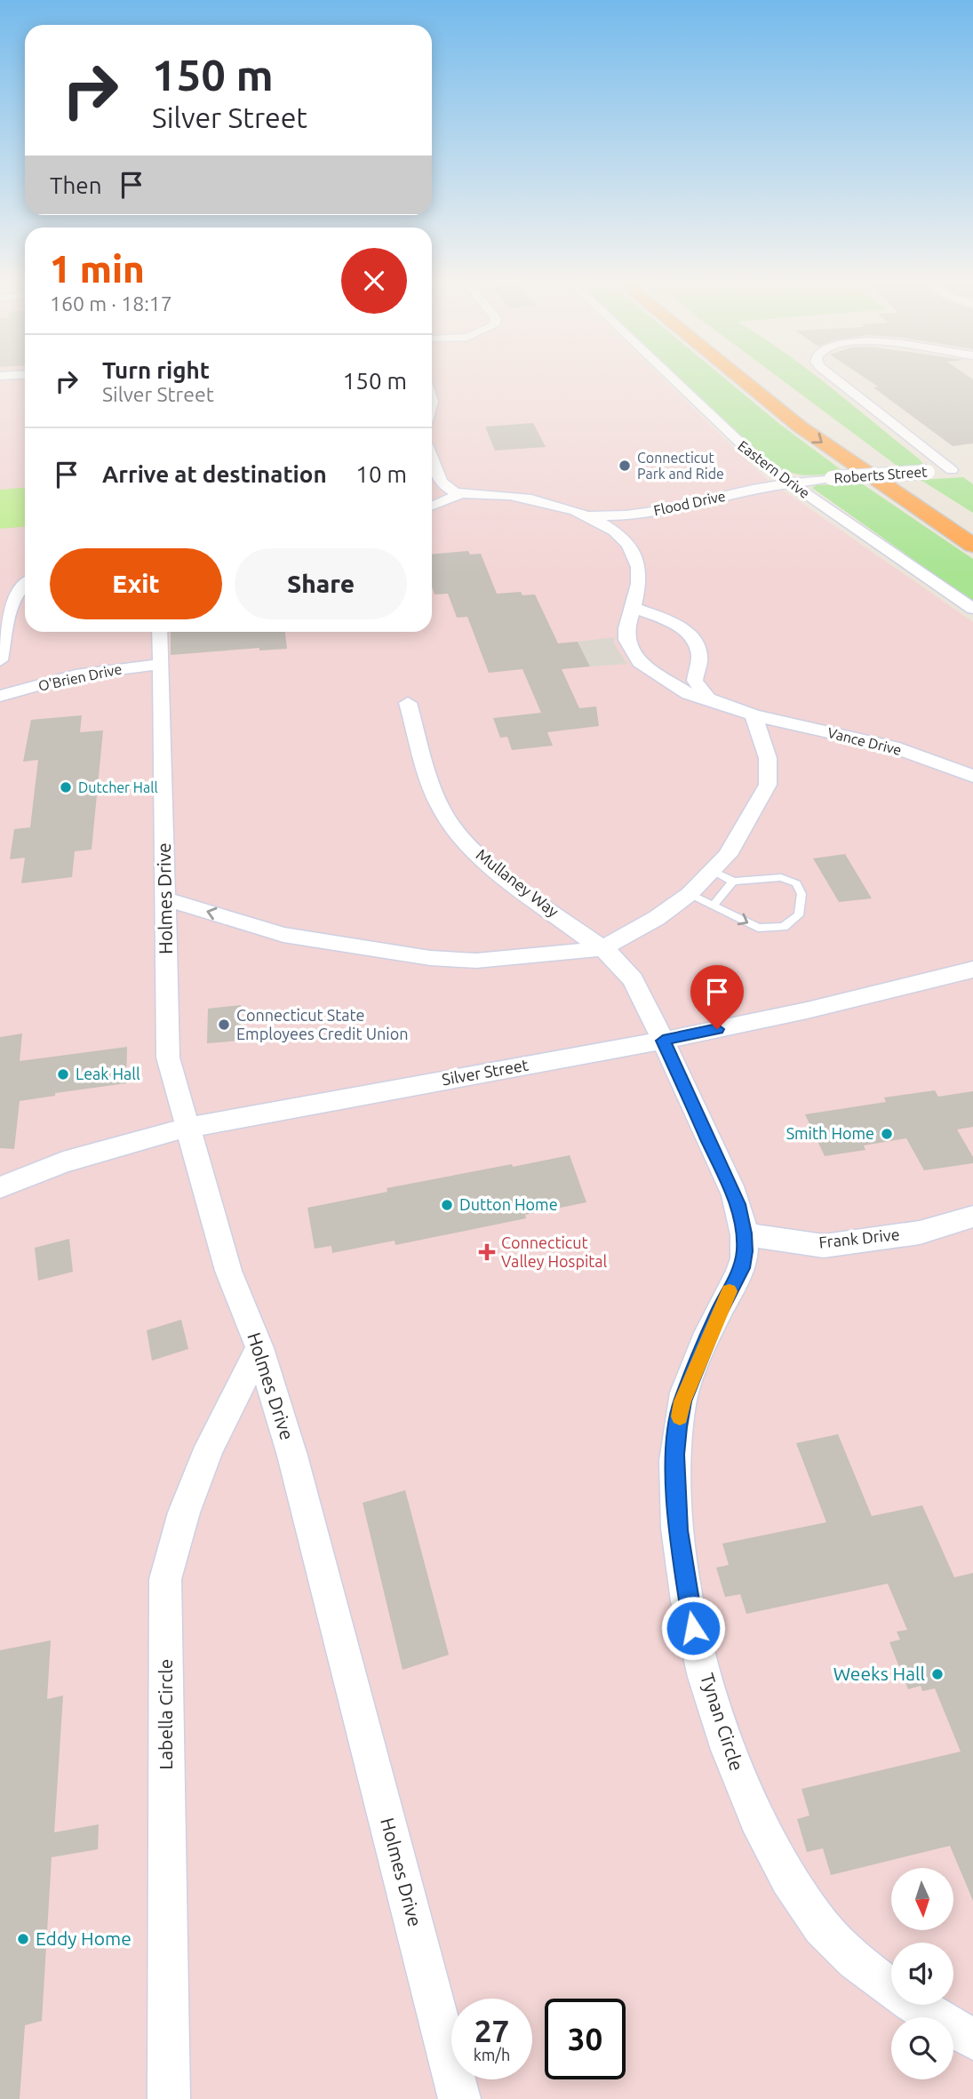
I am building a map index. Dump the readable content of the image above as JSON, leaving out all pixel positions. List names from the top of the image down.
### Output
{
  "streets": {
    "street": [
      "Eastern Drive",
      "Roberts Street",
      "Flood Drive",
      "O'Brien Drive",
      "Vance Drive",
      "Mullaney Way",
      "Holmes Drive",
      "Silver Street",
      "Frank Drive",
      "Labella Circle",
      "Tynan Circle"
    ]
  },
  "crossings": [
    ["Eastern Drive", "Roberts Street"],
    ["Eastern Drive", "Flood Drive"],
    ["Roberts Street", "Flood Drive"],
    ["O'Brien Drive", "Holmes Drive"],
    ["Mullaney Way", "Silver Street"],
    ["Mullaney Way", "Tynan Circle"],
    ["Holmes Drive", "Silver Street"],
    ["Holmes Drive", "Labella Circle"],
    ["Silver Street", "Tynan Circle"],
    ["Frank Drive", "Tynan Circle"]
  ],
  "places": {
    "other": [
      "Connecticut Park and Ride",
      "Dutcher Hall",
      "Connecticut State Employees Credit Union",
      "Leak Hall",
      "Smith Home",
      "Dutton Home",
      "Weeks Hall",
      "Eddy Home"
    ],
    "health": ["Connecticut Valley Hospital"]
  },
  "north": "bottom",
  "page": {
    "turn": ["150 m", "Silver Street"],
    "then": "Then",
    "heading": ["1 min", "160 m · 18:17"],
    "list": [
      {
        "name": "Turn right",
        "note": "Silver Street",
        "value": "150 m"
      },
      {
        "name": "Arrive at destination",
        "value": "10 m"
      }
    ],
    "buttons": ["Exit", "Share"],
    "speed": "27 km/h",
    "limit": "30"
  }
}
